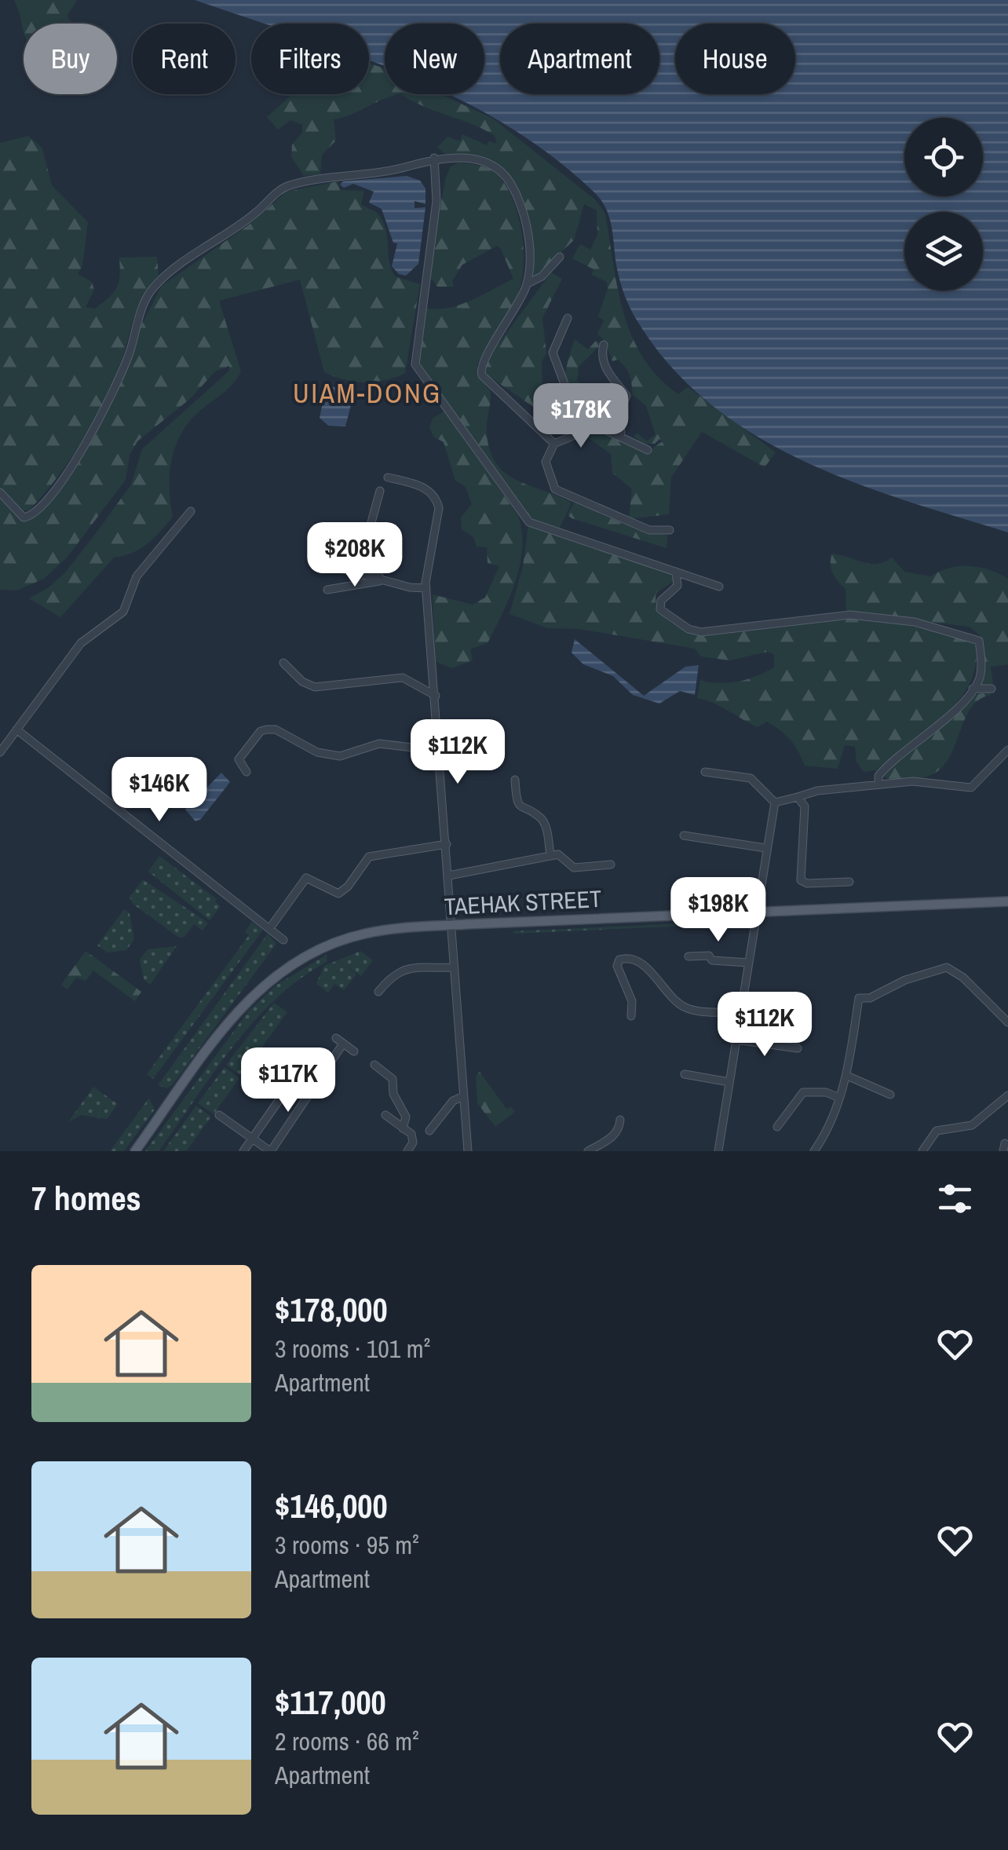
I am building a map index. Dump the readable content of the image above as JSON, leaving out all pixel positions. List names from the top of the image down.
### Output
{
  "streets": {
    "main road": ["TAEHAK STREET"]
  },
  "districts": ["UIAM-DONG"],
  "page": {
    "chip": [
      "Buy",
      "Rent",
      "Filters",
      "New",
      "Apartment",
      "House"
    ],
    "price": [
      "$178K",
      "$208K",
      "$112K",
      "$146K",
      "$198K",
      "$112K",
      "$117K"
    ],
    "heading": "7 homes",
    "list": [
      {
        "name": "$178,000",
        "note": "3 rooms · 101 m² · Apartment"
      },
      {
        "name": "$146,000",
        "note": "3 rooms · 95 m² · Apartment"
      },
      {
        "name": "$117,000",
        "note": "2 rooms · 66 m² · Apartment"
      }
    ]
  }
}
